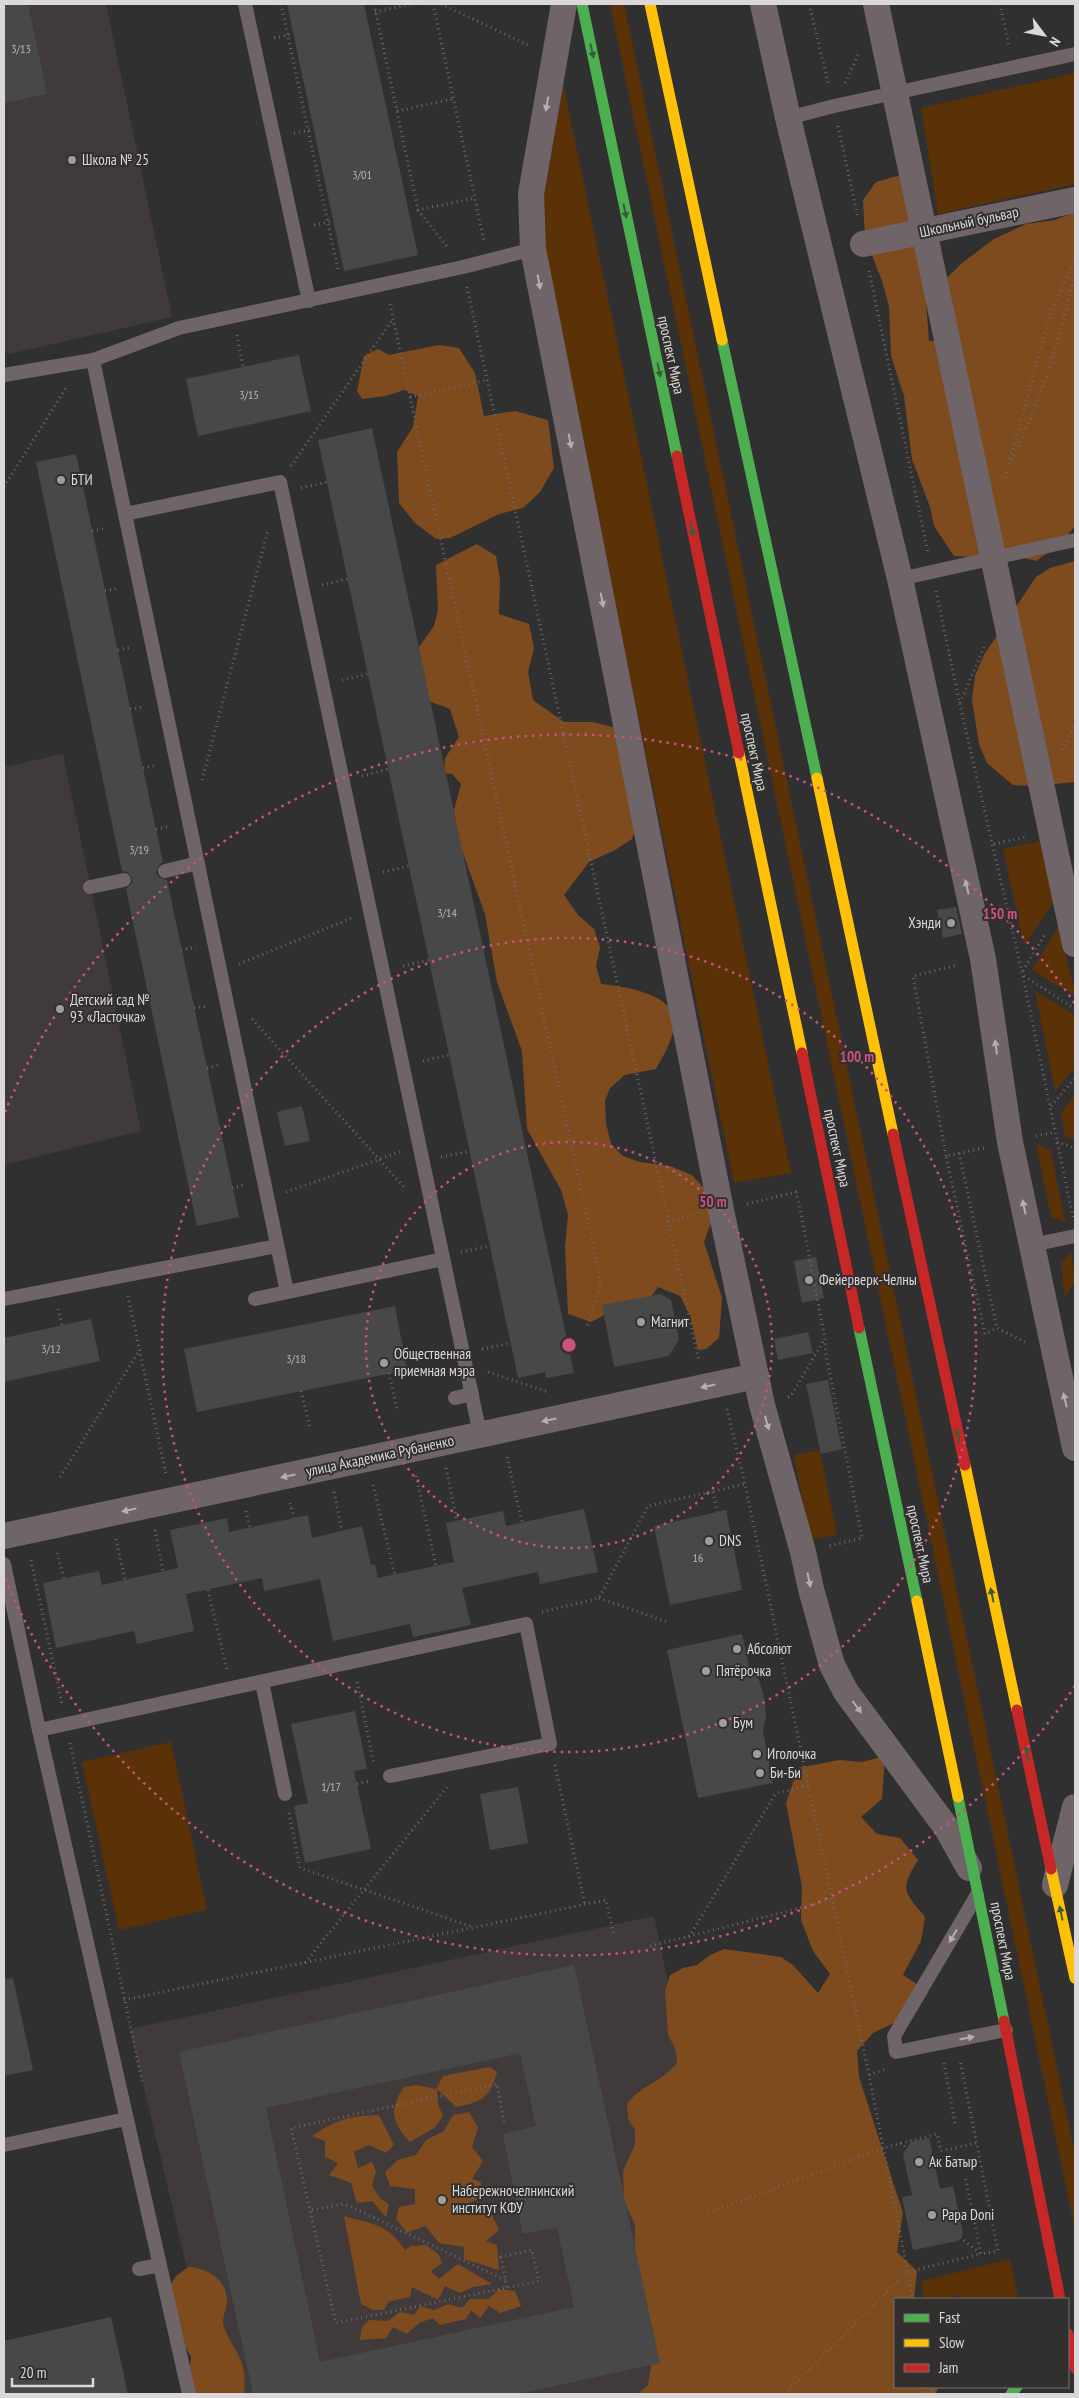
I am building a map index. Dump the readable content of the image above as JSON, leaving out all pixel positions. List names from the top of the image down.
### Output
{
  "streets": {
    "main road": ["проспект Мира"],
    "street": ["Школьный бульвар", "улица Академика Рубаненко"]
  },
  "one_way": ["улица Академика Рубаненко"],
  "places": [
    "Школа № 25",
    "БТИ",
    "Хэнди",
    "Детский сад № 93 «Ласточка»",
    "Фейерверк-Челны",
    "Магнит",
    "Общественная приемная мэра",
    "DNS",
    "Абсолют",
    "Пятёрочка",
    "Бум",
    "Иголочка",
    "Би-Би",
    "Ак Батыр",
    "Набережночелнинский институт КФУ",
    "Papa Doni"
  ],
  "house_numbers": [
    "3/13",
    "3/01",
    "3/15",
    "3/19",
    "3/14",
    "3/12",
    "3/18",
    "16",
    "1/17"
  ],
  "legend": ["Fast", "Slow", "Jam"],
  "scale_bar": "20 m",
  "north": "bottom right",
  "rings": ["150 m", "100 m", "50 m"]
}
